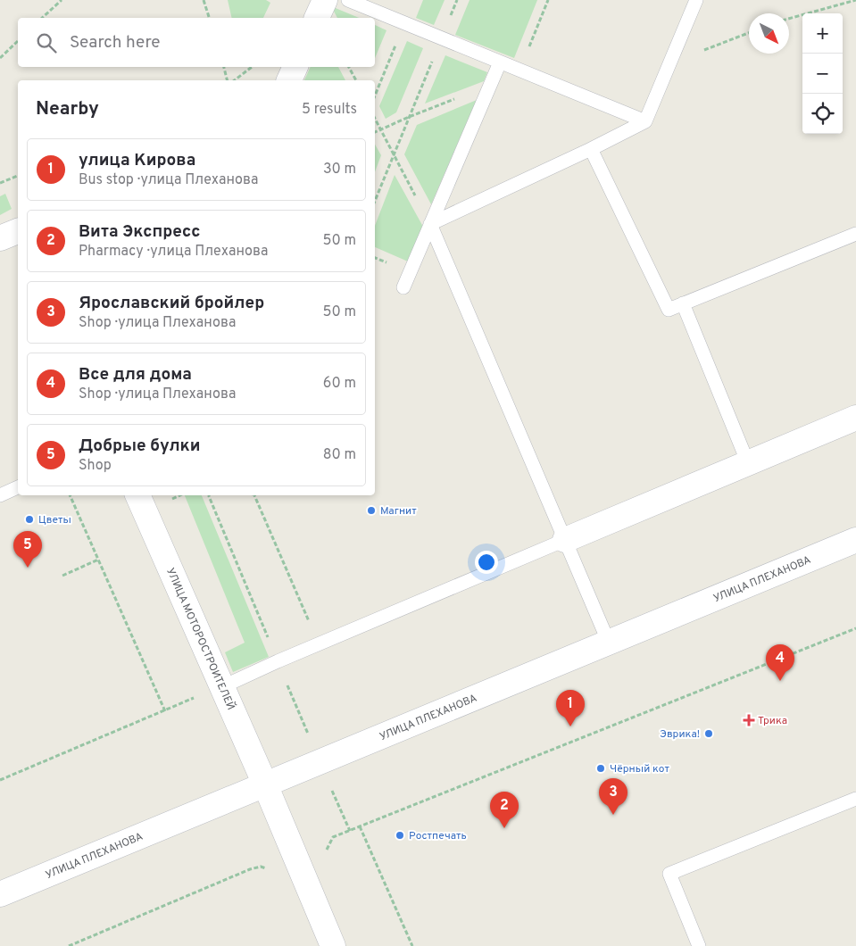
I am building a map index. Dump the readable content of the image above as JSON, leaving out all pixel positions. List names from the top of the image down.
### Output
{
  "streets": {
    "main road": ["УЛИЦА ПЛЕХАНОВА", "УЛИЦА МОТОРОСТРОИТЕЛЕЙ"]
  },
  "crossings": [
    ["УЛИЦА ПЛЕХАНОВА", "УЛИЦА МОТОРОСТРОИТЕЛЕЙ"]
  ],
  "places": {
    "other": [
      "Магнит",
      "Цветы",
      "Эврика!",
      "Чёрный кот",
      "Ростпечать"
    ],
    "health": ["Трика"]
  },
  "north": "bottom right",
  "page": {
    "map_buttons": ["+", "−"],
    "search": "Search here",
    "heading": ["Nearby", "5 results"],
    "list": [
      {
        "mark": "1",
        "name": "улица Кирова",
        "note": "Bus stop · улица Плеханова",
        "value": "30 m"
      },
      {
        "mark": "2",
        "name": "Вита Экспресс",
        "note": "Pharmacy · улица Плеханова",
        "value": "50 m"
      },
      {
        "mark": "3",
        "name": "Ярославский бройлер",
        "note": "Shop · улица Плеханова",
        "value": "50 m"
      },
      {
        "mark": "4",
        "name": "Все для дома",
        "note": "Shop · улица Плеханова",
        "value": "60 m"
      },
      {
        "mark": "5",
        "name": "Добрые булки",
        "note": "Shop",
        "value": "80 m"
      }
    ],
    "pins": [
      "5",
      "4",
      "1",
      "3",
      "2"
    ]
  }
}
